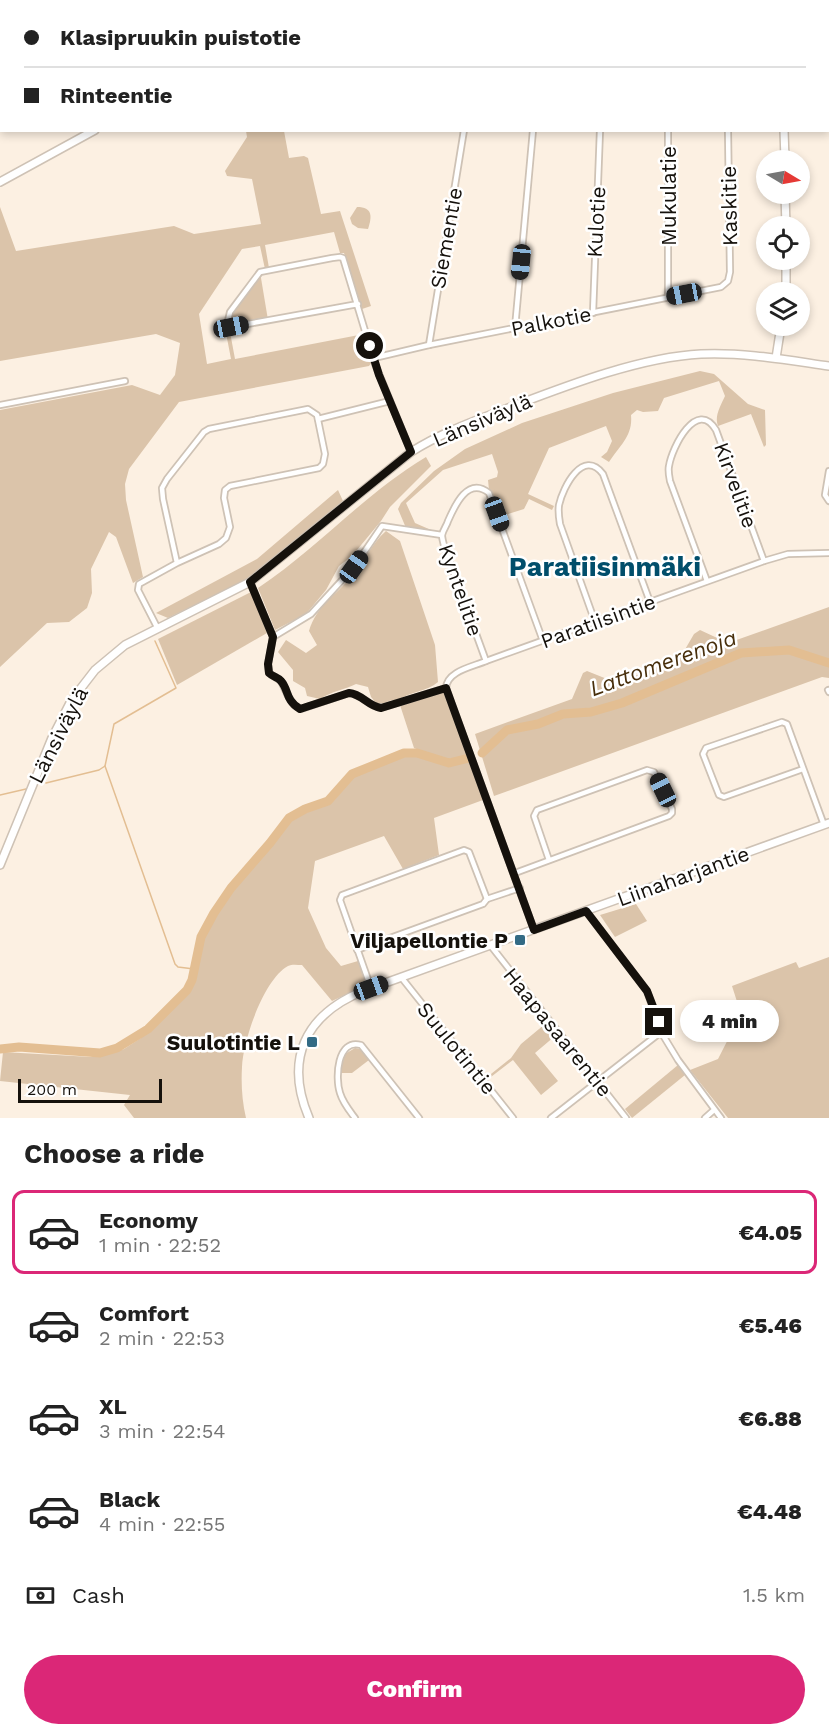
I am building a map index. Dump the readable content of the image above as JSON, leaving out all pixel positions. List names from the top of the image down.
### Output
{
  "streets": {
    "main road": ["Länsiväylä", "Liinaharjantie"],
    "street": [
      "Mukulatie",
      "Kaskitie",
      "Kulotie",
      "Siementie",
      "Palkotie",
      "Kirvelitie",
      "Kyntelitie",
      "Paratiisintie",
      "Haapasaarentie",
      "Suulotintie"
    ]
  },
  "crossings": [
    ["Mukulatie", "Palkotie"],
    ["Kaskitie", "Palkotie"],
    ["Kulotie", "Palkotie"],
    ["Siementie", "Palkotie"],
    ["Kirvelitie", "Paratiisintie"],
    ["Kyntelitie", "Paratiisintie"],
    ["Liinaharjantie", "Haapasaarentie"],
    ["Liinaharjantie", "Suulotintie"]
  ],
  "districts": ["Paratiisinmäki"],
  "water": ["Lattomerenoja"],
  "places": {
    "transit": ["Viljapellontie P", "Suulotintie L"]
  },
  "scale_bar": "200 m",
  "north": "right",
  "page": {
    "banner": ["Klasipruukin puistotie", "Rinteentie"],
    "bubble": "4 min",
    "scale": "200 m",
    "heading": "Choose a ride",
    "list": [
      {
        "name": "Economy",
        "note": "1 min · 22:52",
        "value": "€4.05"
      },
      {
        "name": "Comfort",
        "note": "2 min · 22:53",
        "value": "€5.46"
      },
      {
        "name": "XL",
        "note": "3 min · 22:54",
        "value": "€6.88"
      },
      {
        "name": "Black",
        "note": "4 min · 22:55",
        "value": "€4.48"
      }
    ],
    "pay": ["Cash", "1.5 km"],
    "buttons": "Confirm"
  }
}
